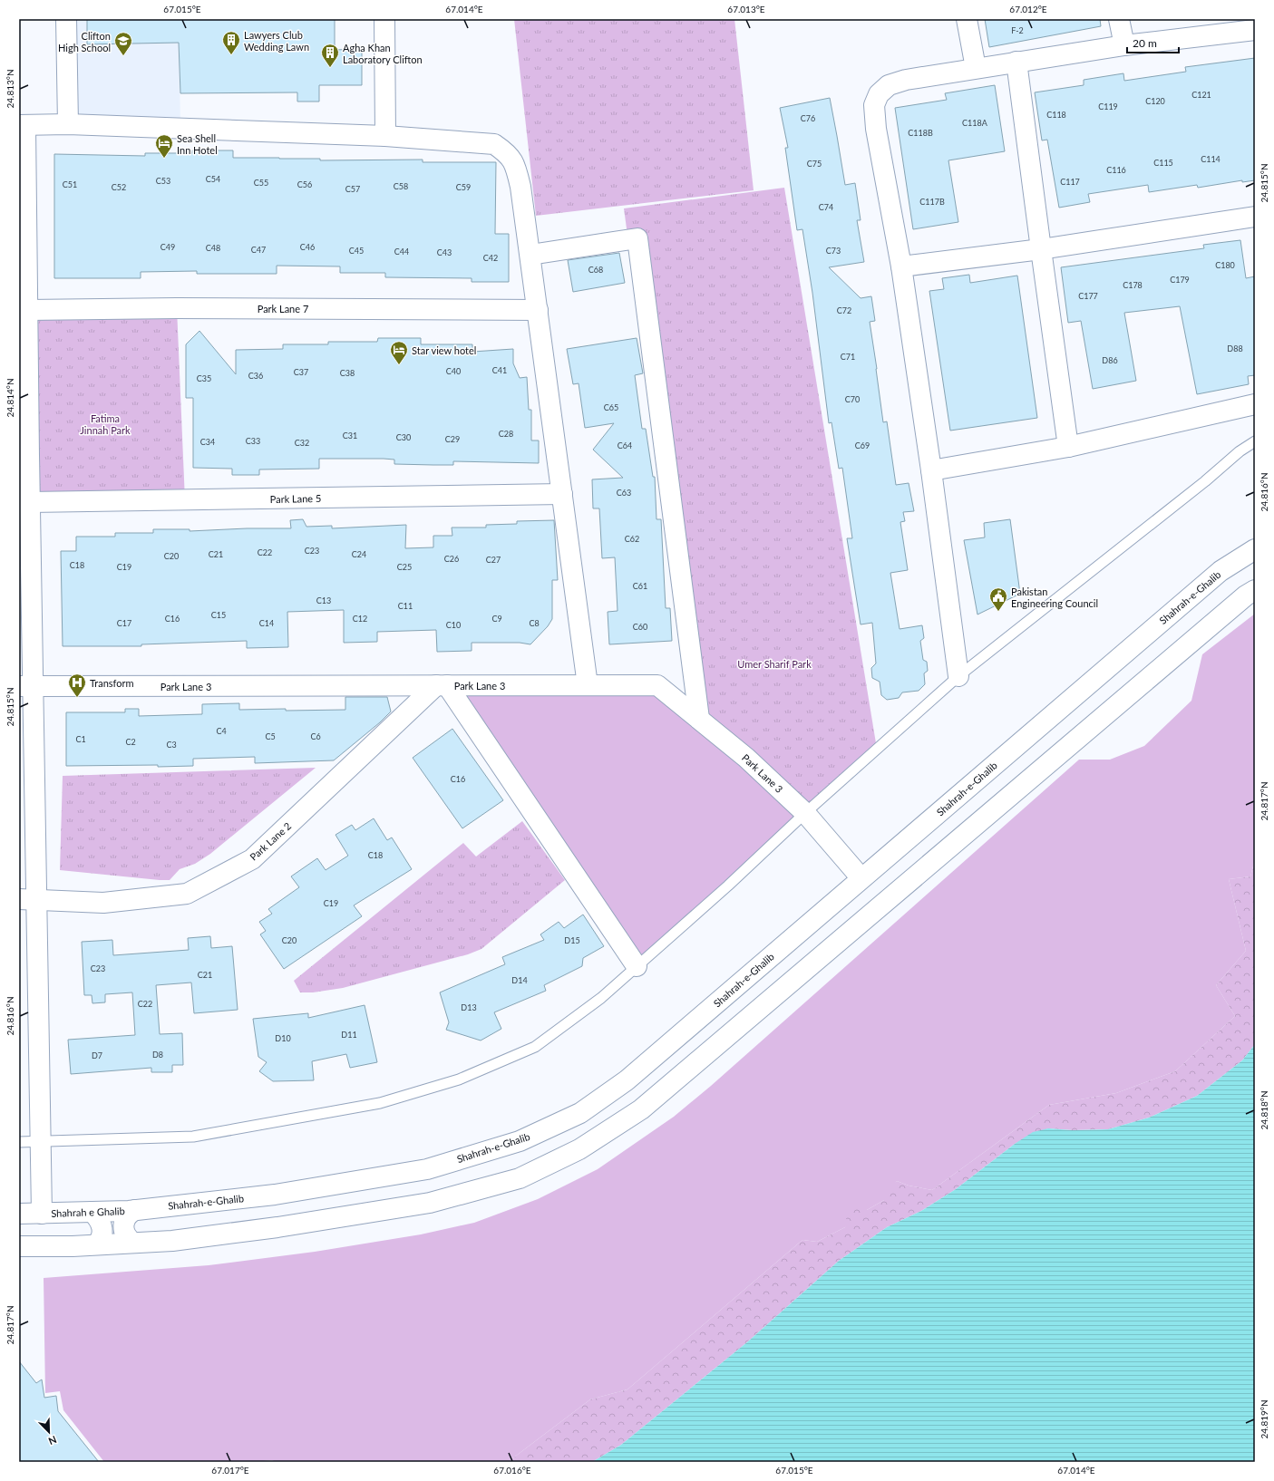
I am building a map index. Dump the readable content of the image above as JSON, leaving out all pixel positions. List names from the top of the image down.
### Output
{
  "streets": {
    "street": [
      "Park Lane 7",
      "Park Lane 5",
      "Shahrah-e-Ghalib",
      "Park Lane 3",
      "Park Lane 2",
      "Shahrah e Ghalib"
    ]
  },
  "crossings": [
    ["Shahrah-e-Ghalib", "Park Lane 3"],
    ["Shahrah-e-Ghalib", "Shahrah e Ghalib"],
    ["Park Lane 3", "Park Lane 2"]
  ],
  "parks": ["Fatima Jinnah Park", "Umer Sharif Park"],
  "places": {
    "building": ["Lawyers Club Wedding Lawn", "Agha Khan Laboratory Clifton"],
    "school or university": ["Clifton High School"],
    "hotel": ["Sea Shell Inn Hotel", "Star view hotel"],
    "public building": ["Pakistan Engineering Council"],
    "hospital": ["Transform"]
  },
  "house_numbers": [
    "F-2",
    "C121",
    "C120",
    "C119",
    "C118",
    "C76",
    "C118A",
    "C118B",
    "C114",
    "C115",
    "C75",
    "C116",
    "C54",
    "C53",
    "C117",
    "C55",
    "C51",
    "C56",
    "C58",
    "C52",
    "C59",
    "C57",
    "C117B",
    "C74",
    "C49",
    "C46",
    "C48",
    "C47",
    "C45",
    "C73",
    "C44",
    "C43",
    "C42",
    "C180",
    "C68",
    "C179",
    "C178",
    "C177",
    "C72",
    "D88",
    "C71",
    "D86",
    "C41",
    "C40",
    "C37",
    "C38",
    "C36",
    "C35",
    "C70",
    "C65",
    "C28",
    "C31",
    "C30",
    "C29",
    "C33",
    "C34",
    "C32",
    "C64",
    "C69",
    "C63",
    "C62",
    "C23",
    "C22",
    "C21",
    "C24",
    "C20",
    "C26",
    "C27",
    "C18",
    "C19",
    "C25",
    "C61",
    "C13",
    "C11",
    "C15",
    "C16",
    "C12",
    "C9",
    "C17",
    "C14",
    "C8",
    "C10",
    "C60",
    "C4",
    "C5",
    "C6",
    "C1",
    "C2",
    "C3",
    "C16",
    "C18",
    "C19",
    "C20",
    "D15",
    "C23",
    "C21",
    "D14",
    "C22",
    "D13",
    "D11",
    "D10",
    "D8",
    "D7"
  ],
  "scale_bar": "20 m",
  "north": "bottom right",
  "coordinates": [
    "67.015°E",
    "67.014°E",
    "67.013°E",
    "67.012°E",
    "24.813°N",
    "24.815°N",
    "24.814°N",
    "24.816°N",
    "24.817°N",
    "24.818°N",
    "24.819°N",
    "67.017°E",
    "67.016°E"
  ]
}
